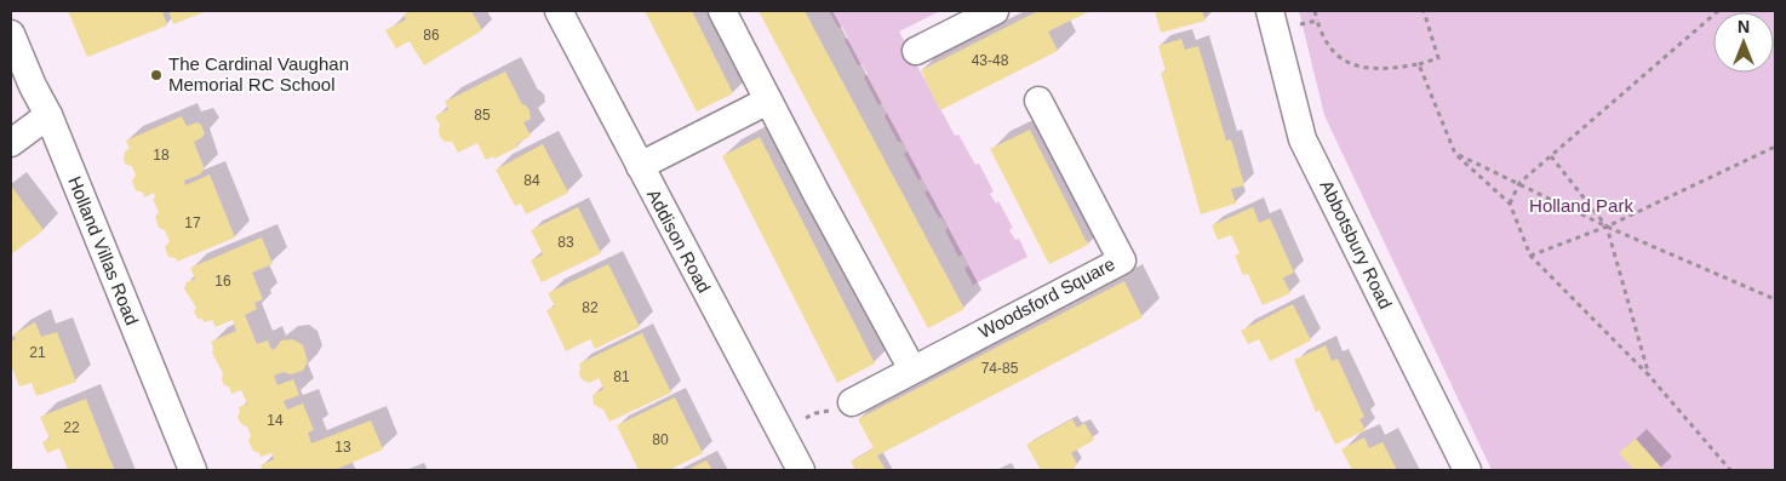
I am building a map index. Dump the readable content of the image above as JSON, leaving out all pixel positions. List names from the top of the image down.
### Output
{
  "streets": {
    "street": [
      "Addison Road",
      "Abbotsbury Road",
      "Holland Villas Road",
      "Woodsford Square"
    ]
  },
  "parks": ["Holland Park"],
  "places": ["The Cardinal Vaughan Memorial RC School"],
  "house_numbers": [
    "86",
    "43-48",
    "85",
    "18",
    "84",
    "17",
    "83",
    "16",
    "82",
    "21",
    "74-85",
    "81",
    "14",
    "22",
    "80",
    "13"
  ],
  "north": "top"
}
